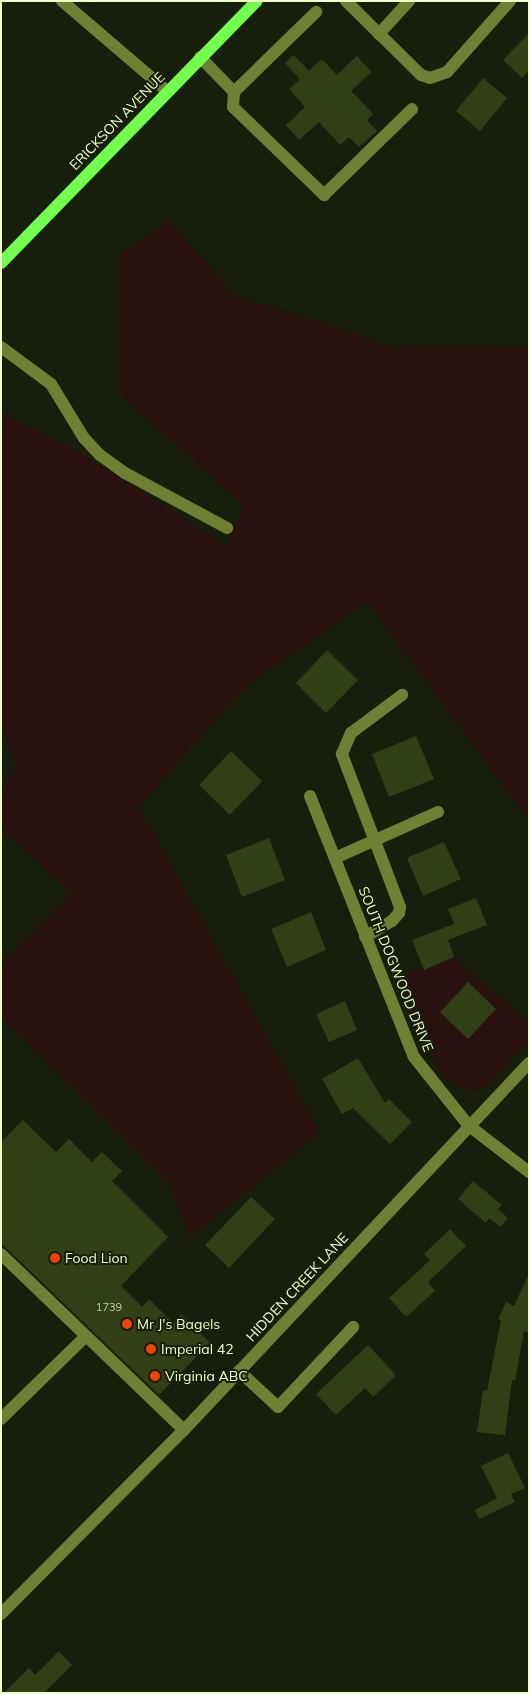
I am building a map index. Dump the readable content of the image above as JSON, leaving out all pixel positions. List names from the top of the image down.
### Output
{
  "streets": {
    "main road": ["ERICKSON AVENUE"],
    "street": ["SOUTH DOGWOOD DRIVE", "HIDDEN CREEK LANE"]
  },
  "crossings": [
    ["SOUTH DOGWOOD DRIVE", "HIDDEN CREEK LANE"]
  ],
  "places": [
    "Food Lion",
    "Mr J's Bagels",
    "Imperial 42",
    "Virginia ABC"
  ],
  "house_numbers": ["1739"]
}
